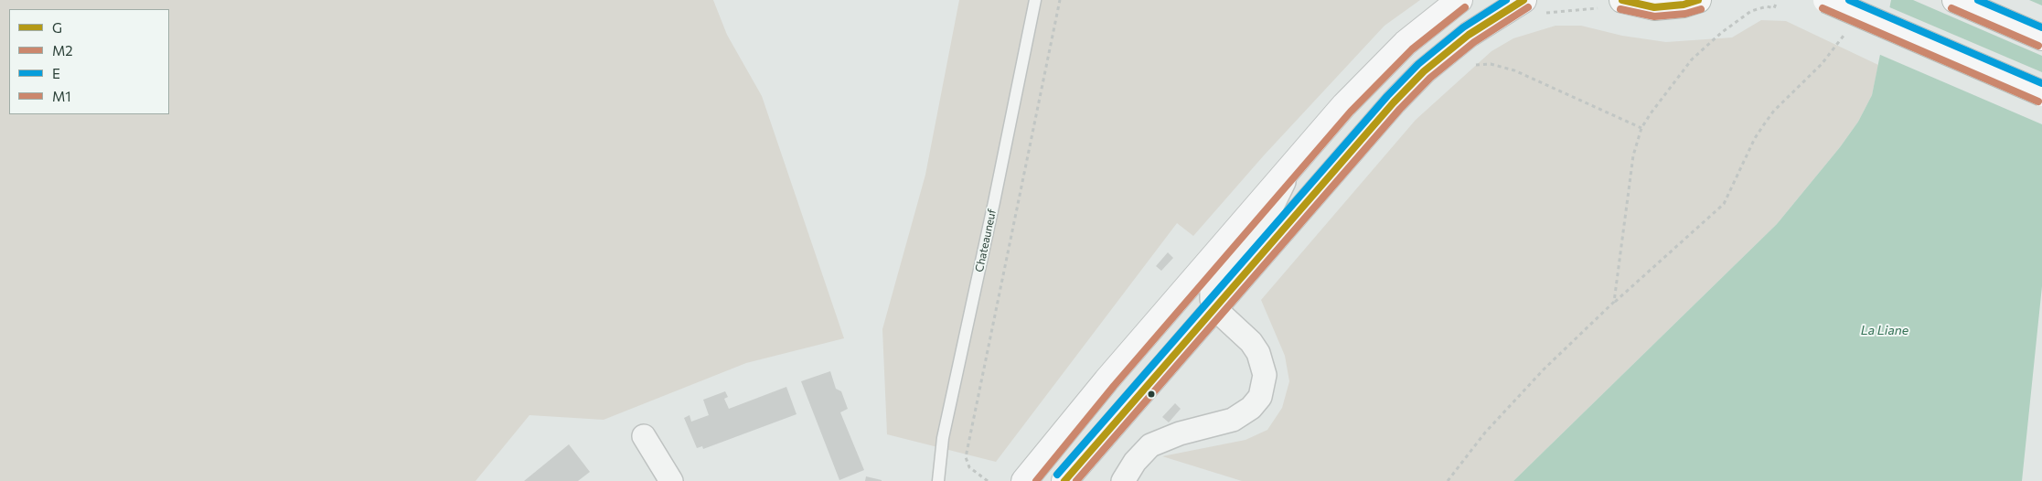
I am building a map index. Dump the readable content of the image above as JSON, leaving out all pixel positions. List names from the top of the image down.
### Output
{
  "streets": {
    "lane": ["Chateauneuf"]
  },
  "water": ["La Liane"],
  "lines": [
    "transit line G",
    "transit line E",
    "transit line M2",
    "transit line M1"
  ],
  "legend": [
    "G",
    "M2",
    "E",
    "M1"
  ]
}
